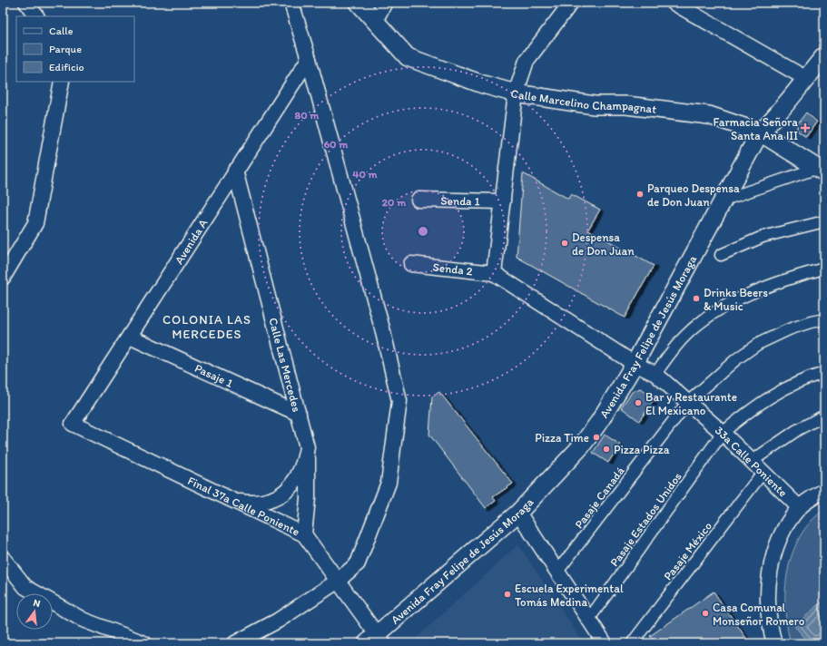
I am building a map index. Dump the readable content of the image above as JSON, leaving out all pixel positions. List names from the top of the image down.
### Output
{
  "streets": {
    "street": [
      "Calle Marcelino Champagnat",
      "Senda 1",
      "Avenida A",
      "Senda 2",
      "Avenida Fray Felipe de Jesús Moraga",
      "Calle Las Mercedes",
      "Pasaje 1",
      "33a Calle Poniente",
      "Pasaje Canadá",
      "Final 37a Calle Poniente",
      "Pasaje Estados Unidos",
      "Pasaje México"
    ]
  },
  "crossings": [
    ["Calle Marcelino Champagnat", "Avenida Fray Felipe de Jesús Moraga"],
    ["Avenida A", "Calle Las Mercedes"],
    ["Avenida A", "Pasaje 1"],
    ["Avenida A", "Final 37a Calle Poniente"],
    ["Senda 2", "33a Calle Poniente"],
    ["Avenida Fray Felipe de Jesús Moraga", "33a Calle Poniente"],
    ["Avenida Fray Felipe de Jesús Moraga", "Final 37a Calle Poniente"],
    ["Calle Las Mercedes", "Pasaje 1"],
    ["Calle Las Mercedes", "Final 37a Calle Poniente"],
    ["33a Calle Poniente", "Pasaje Canadá"],
    ["33a Calle Poniente", "Pasaje Estados Unidos"],
    ["33a Calle Poniente", "Pasaje México"]
  ],
  "districts": ["COLONIA LAS MERCEDES"],
  "places": {
    "health": ["Farmacia Señora Santa Ana III"],
    "other": [
      "Parqueo Despensa de Don Juan",
      "Despensa de Don Juan",
      "Drinks Beers & Music",
      "Bar y Restaurante El Mexicano",
      "Pizza Time",
      "Pizza Pizza",
      "Escuela Experimental Tomás Medina",
      "Casa Comunal Monseñor Romero"
    ]
  },
  "legend": ["Calle", "Parque", "Edificio"],
  "north": "top",
  "rings": [
    "80 m",
    "60 m",
    "40 m",
    "20 m"
  ]
}
